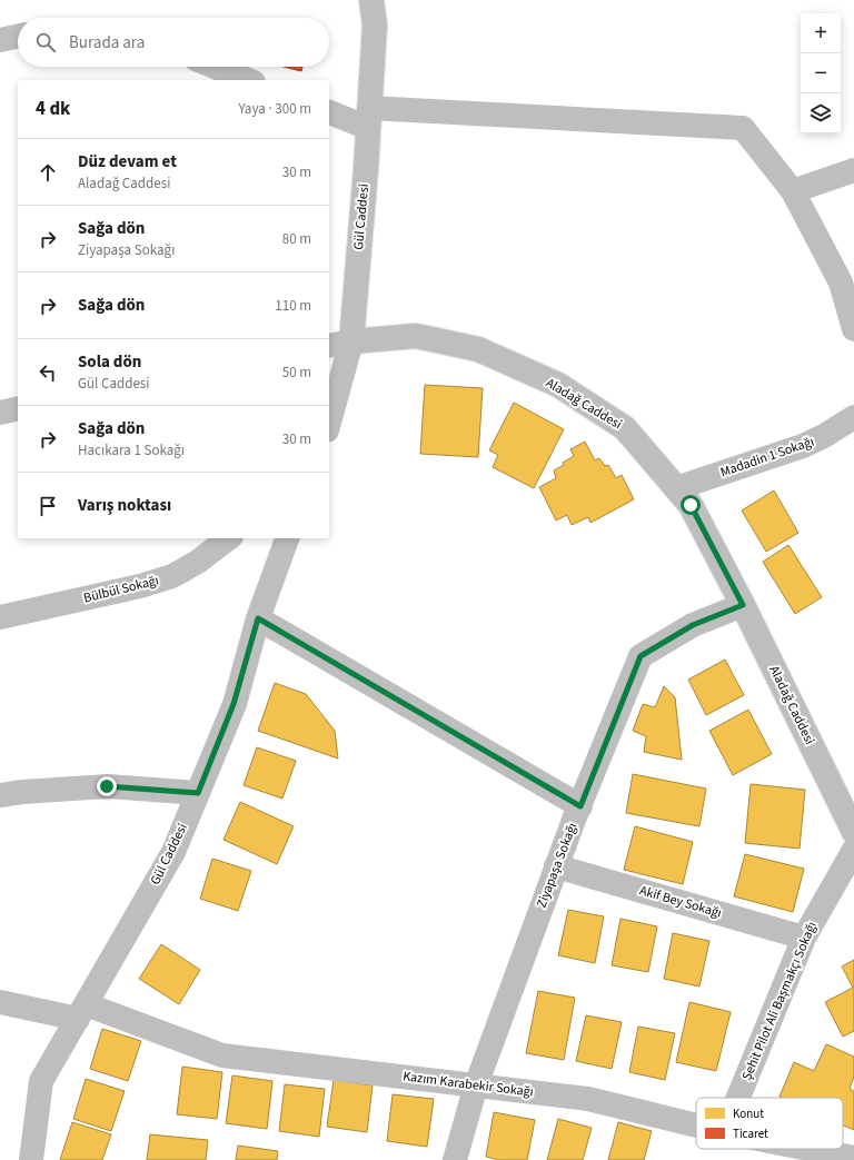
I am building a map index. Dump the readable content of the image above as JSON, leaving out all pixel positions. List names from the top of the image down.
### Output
{
  "streets": {
    "street": [
      "Gül Caddesi",
      "Aladağ Caddesi",
      "Madadin 1 Sokağı",
      "Bülbül Sokağı",
      "Ziyapaşa Sokağı",
      "Akif Bey Sokağı",
      "Şehit Pilot Ali Başmakçı Sokağı",
      "Kazım Karabekir Sokağı"
    ]
  },
  "crossings": [
    ["Gül Caddesi", "Aladağ Caddesi"],
    ["Gül Caddesi", "Kazım Karabekir Sokağı"],
    ["Aladağ Caddesi", "Madadin 1 Sokağı"],
    ["Aladağ Caddesi", "Ziyapaşa Sokağı"],
    ["Ziyapaşa Sokağı", "Akif Bey Sokağı"],
    ["Ziyapaşa Sokağı", "Kazım Karabekir Sokağı"],
    ["Akif Bey Sokağı", "Şehit Pilot Ali Başmakçı Sokağı"]
  ],
  "legend": ["Konut", "Ticaret"],
  "page": {
    "map_buttons": ["+", "−"],
    "search": "Burada ara",
    "heading": ["4 dk", "Yaya · 300 m"],
    "list": [
      ["Düz devam et", "Aladağ Caddesi", "30 m"],
      ["Sağa dön", "Ziyapaşa Sokağı", "80 m"],
      ["Sağa dön", "110 m"],
      ["Sola dön", "Gül Caddesi", "50 m"],
      ["Sağa dön", "Hacıkara 1 Sokağı", "30 m"],
      "Varış noktası"
    ]
  }
}
